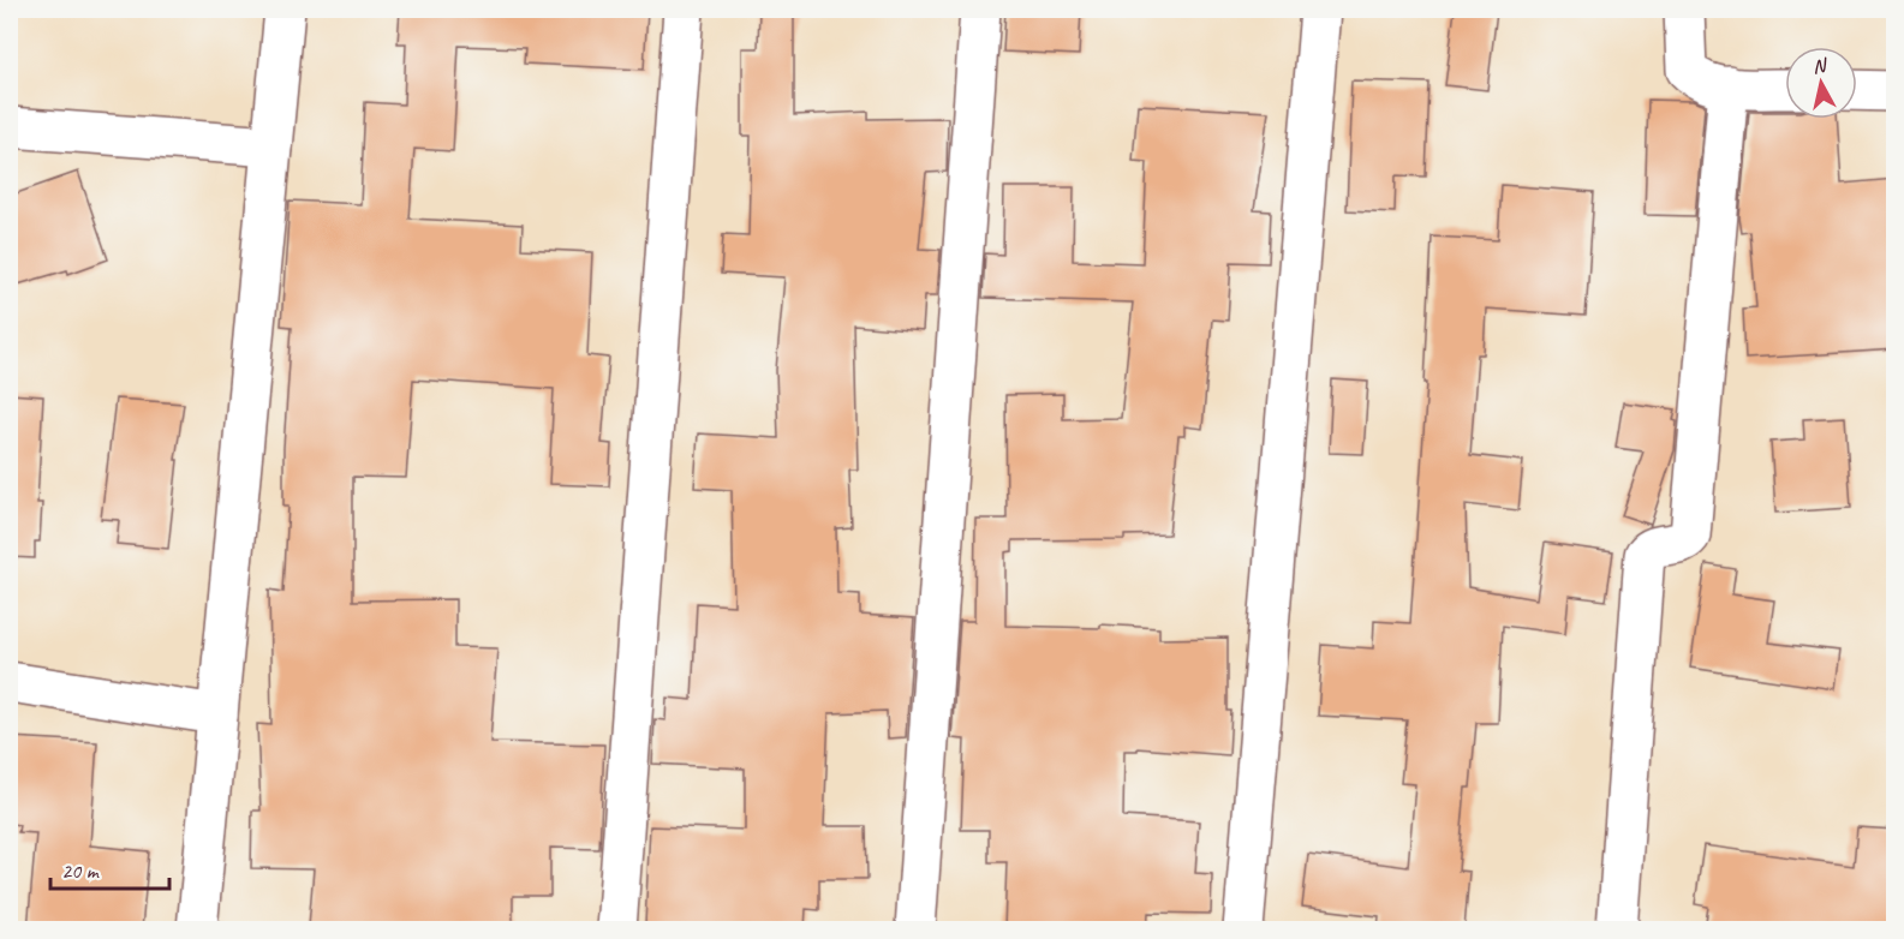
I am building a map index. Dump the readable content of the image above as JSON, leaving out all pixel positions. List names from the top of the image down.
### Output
{
  "scale_bar": "20 m",
  "north": "top"
}
